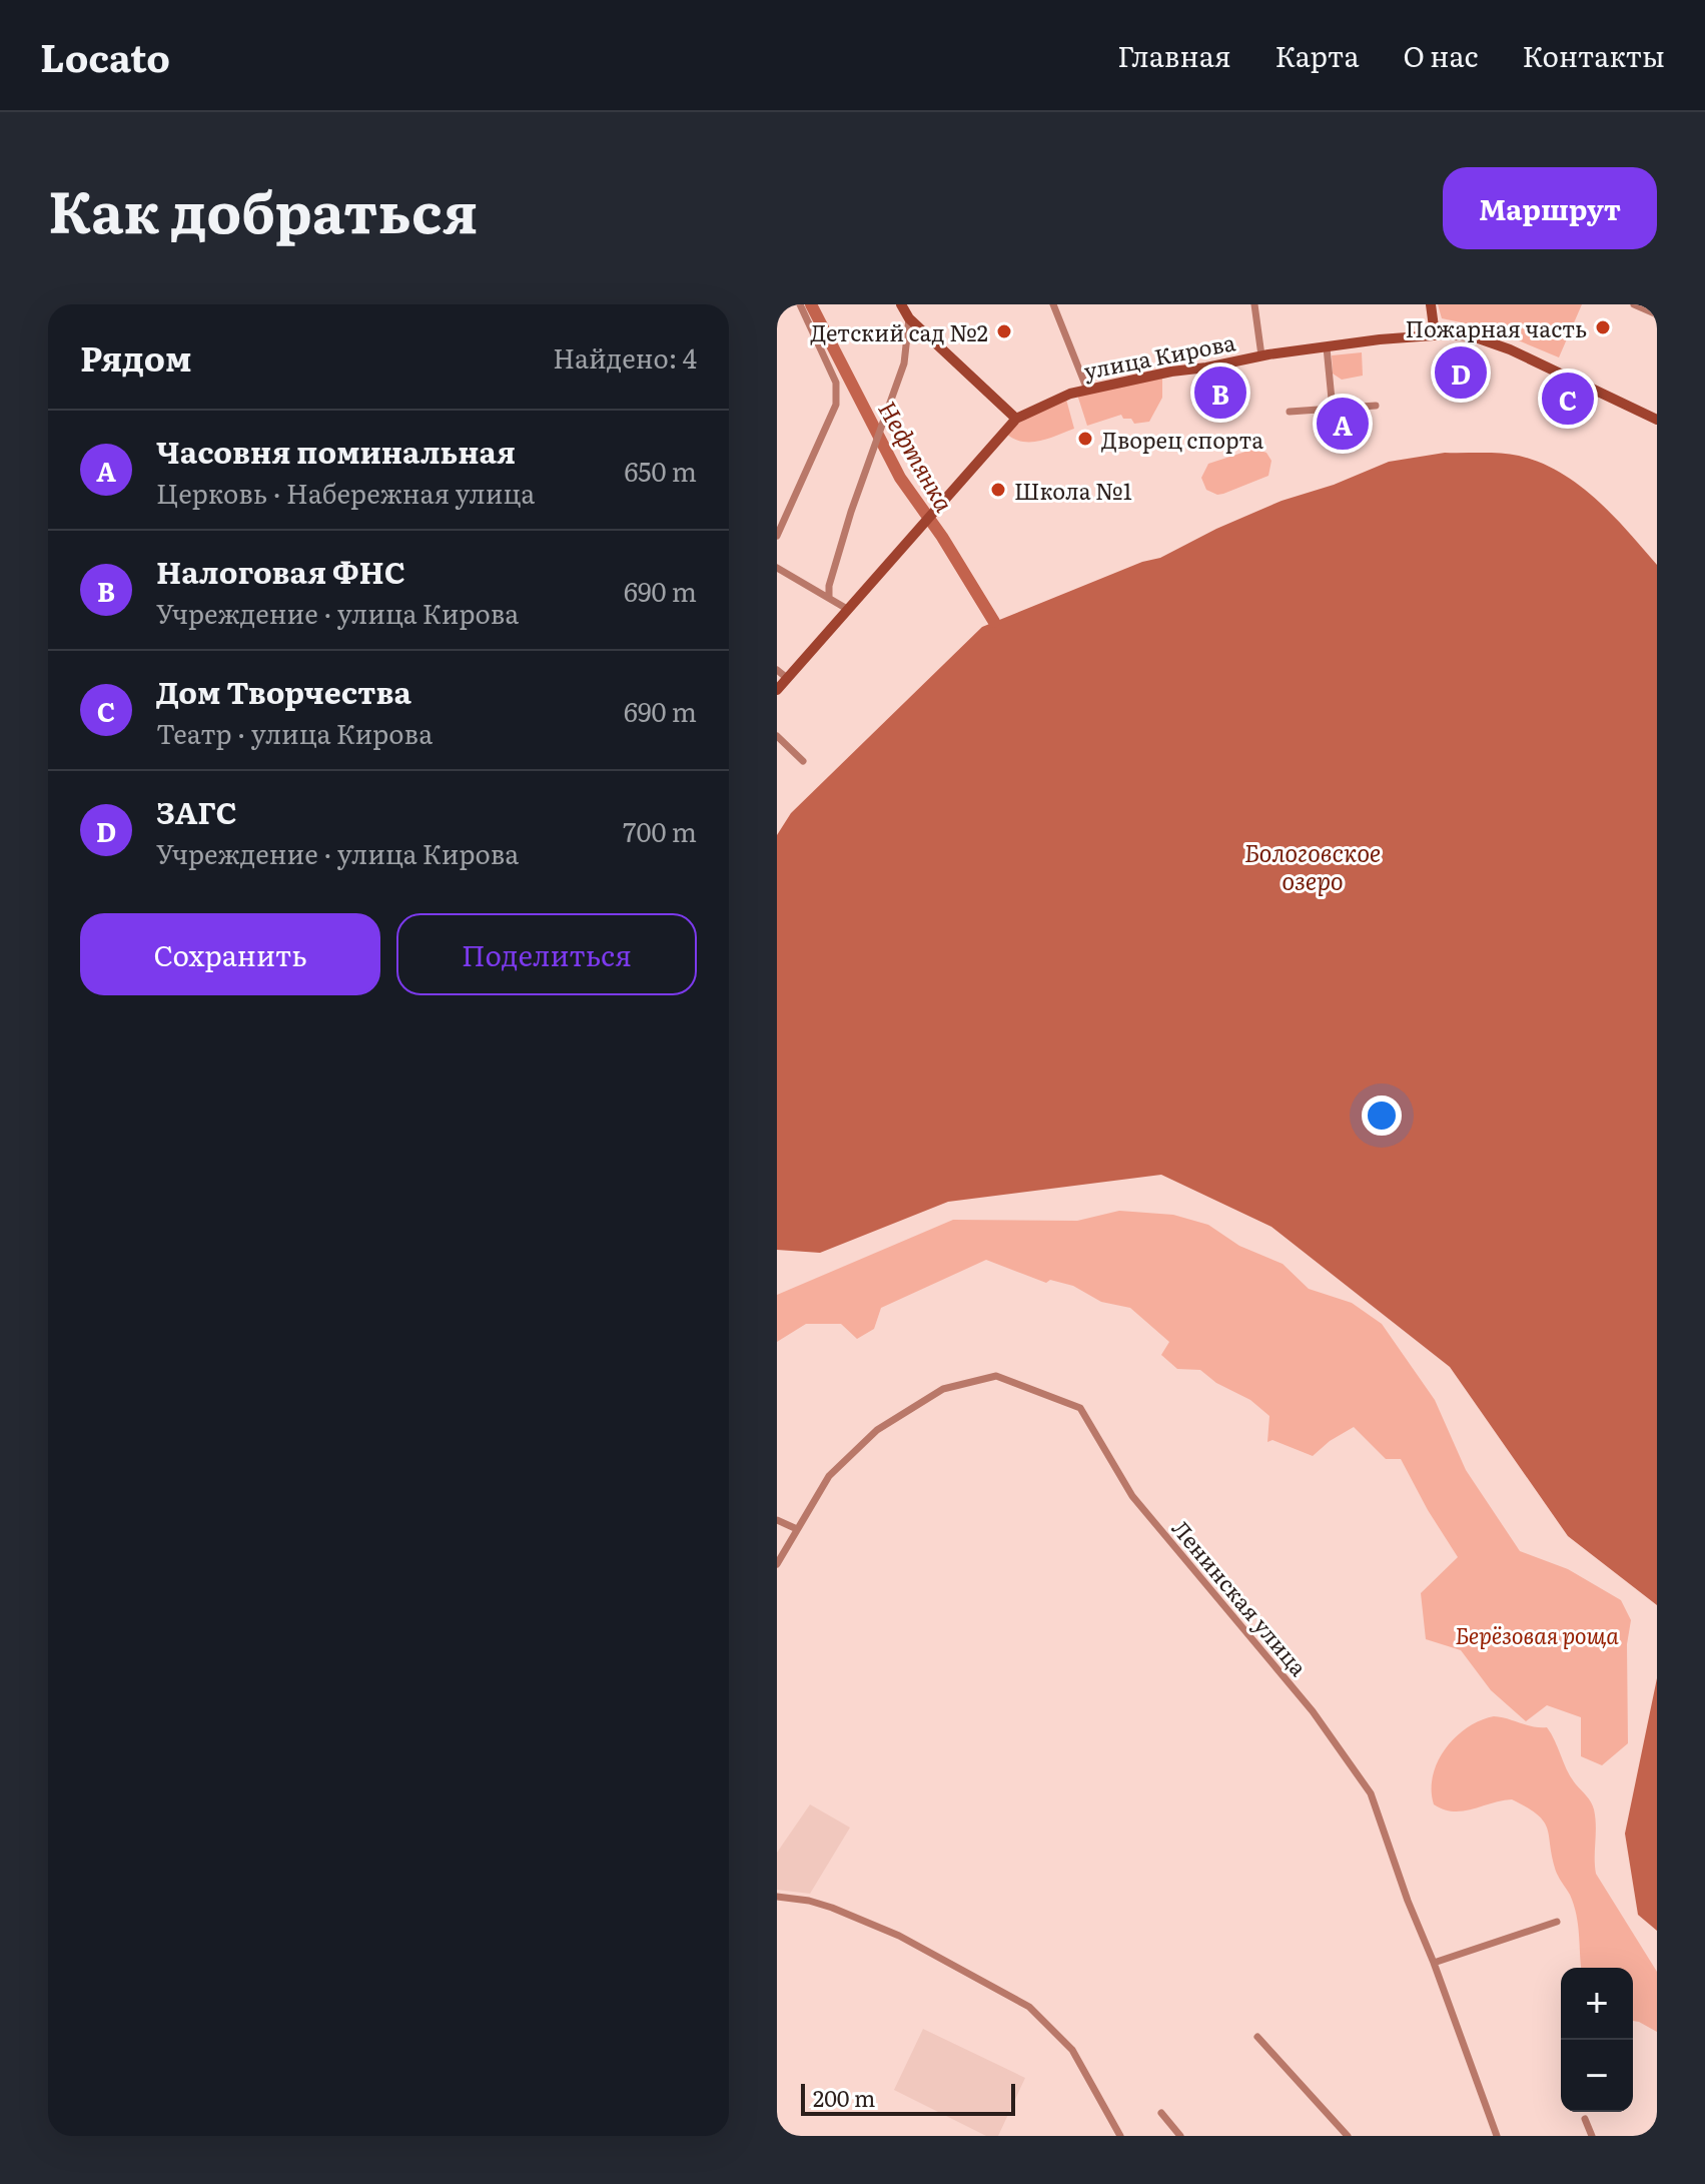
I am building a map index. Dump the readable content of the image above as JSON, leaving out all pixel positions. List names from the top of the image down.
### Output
{
  "streets": {
    "main road": ["улица Кирова"],
    "street": ["Ленинская улица"]
  },
  "water": ["Нефтянка", "Бологовское озеро"],
  "parks": ["Берёзовая роща"],
  "places": [
    "Пожарная часть",
    "Детский сад №2",
    "Дворец спорта",
    "Школа №1"
  ],
  "scale_bar": "200 m",
  "page": {
    "header": "Locato",
    "nav": [
      "Главная",
      "Карта",
      "О нас",
      "Контакты"
    ],
    "title": "Как добраться",
    "buttons": [
      "Маршрут",
      ["Сохранить", "Поделиться"]
    ],
    "heading": ["Рядом", "Найдено: 4"],
    "pins": [
      "D",
      "B",
      "C",
      "A"
    ],
    "list": [
      {
        "mark": "A",
        "name": "Часовня поминальная",
        "note": "Церковь · Набережная улица",
        "value": "650 m"
      },
      {
        "mark": "B",
        "name": "Налоговая ФНС",
        "note": "Учреждение · улица Кирова",
        "value": "690 m"
      },
      {
        "mark": "C",
        "name": "Дом Творчества",
        "note": "Театр · улица Кирова",
        "value": "690 m"
      },
      {
        "mark": "D",
        "name": "ЗАГС",
        "note": "Учреждение · улица Кирова",
        "value": "700 m"
      }
    ],
    "map_buttons": ["+", "−"],
    "scale": "200 m"
  }
}
